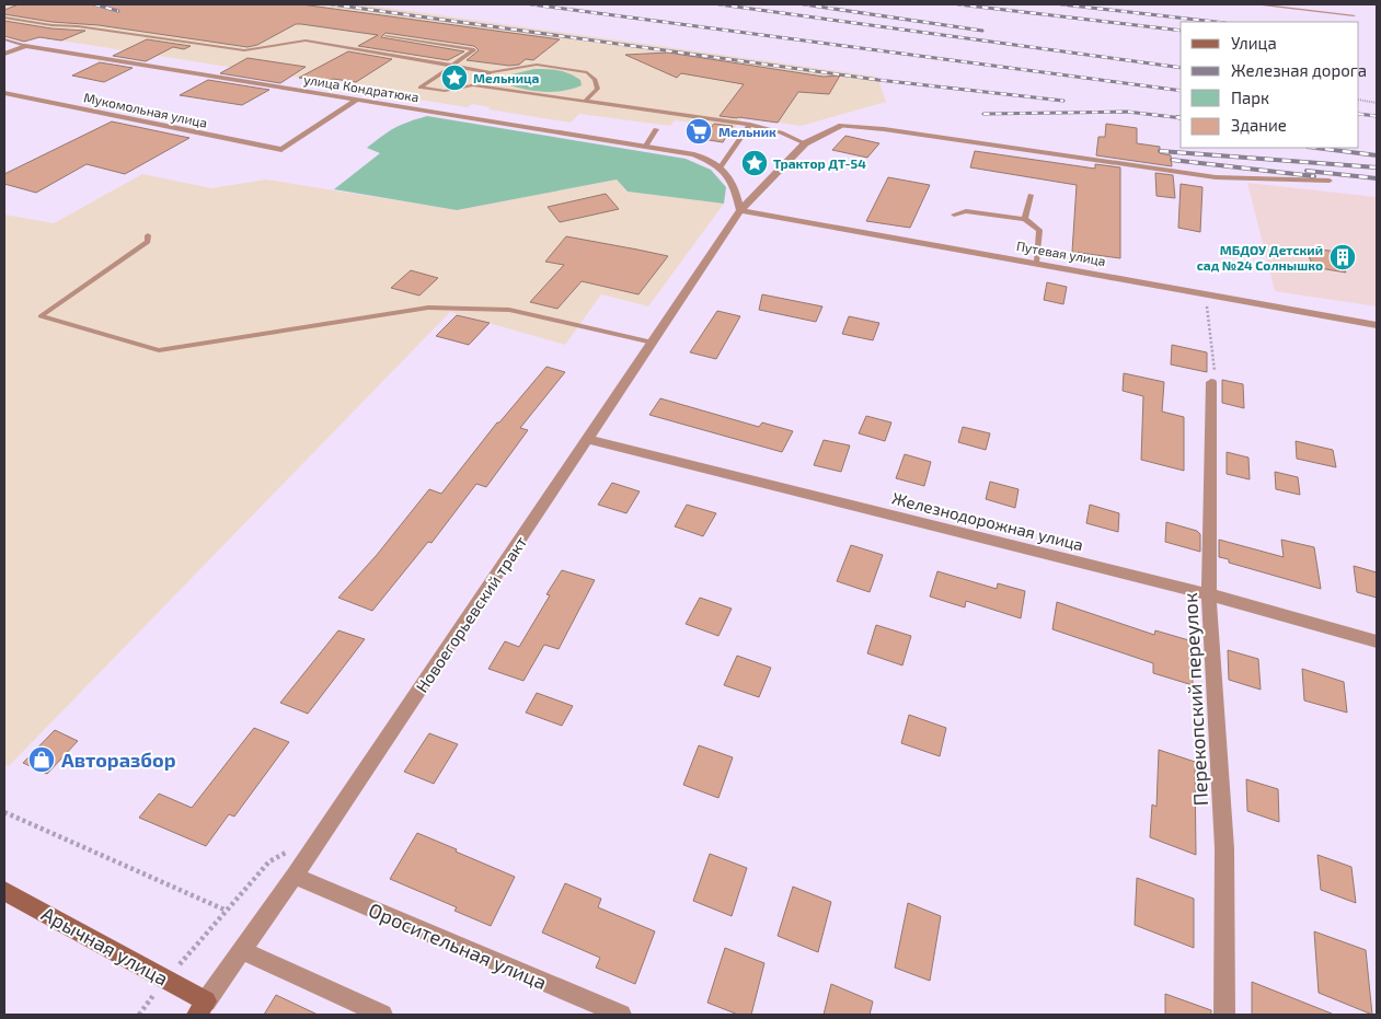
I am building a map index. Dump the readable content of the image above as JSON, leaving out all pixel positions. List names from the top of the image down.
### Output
{
  "streets": {
    "main road": ["Арычная улица"],
    "street": [
      "улица Кондратюка",
      "Мукомольная улица",
      "Путевая улица",
      "Железнодорожная улица",
      "Новоегорьевский тракт",
      "Перекопский переулок",
      "Оросительная улица"
    ]
  },
  "crossings": [
    ["улица Кондратюка", "Мукомольная улица"],
    ["Путевая улица", "Новоегорьевский тракт"],
    ["Железнодорожная улица", "Новоегорьевский тракт"],
    ["Железнодорожная улица", "Перекопский переулок"],
    ["Новоегорьевский тракт", "Арычная улица"],
    ["Новоегорьевский тракт", "Оросительная улица"]
  ],
  "places": {
    "place": ["Мельница", "Трактор ДТ-54"],
    "supermarket": ["Мельник"],
    "building": ["МБДОУ Детский сад №24 Солнышко"],
    "shop": ["Авторазбор"]
  },
  "legend": [
    "Улица",
    "Железная дорога",
    "Парк",
    "Здание"
  ]
}
